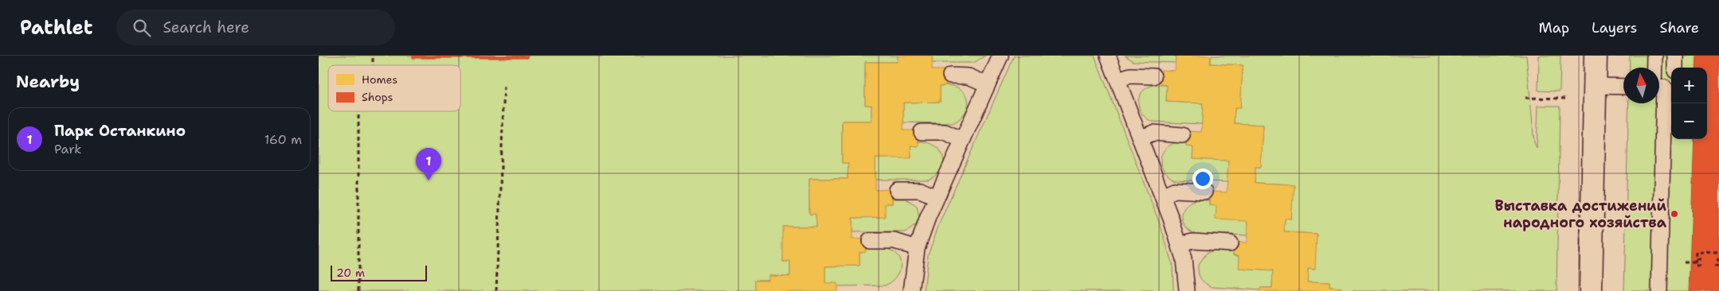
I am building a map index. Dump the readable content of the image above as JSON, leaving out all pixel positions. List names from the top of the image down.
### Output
{
  "places": ["Выставка достижений народного хозяйства"],
  "legend": ["Homes", "Shops"],
  "scale_bar": "20 m",
  "north": "top",
  "page": {
    "header": "Pathlet",
    "search": "Search here",
    "nav": ["Map", "Layers", "Share"],
    "heading": "Nearby",
    "map_buttons": ["+", "−"],
    "list": [
      {
        "mark": "1",
        "name": "Парк Останкино",
        "note": "Park",
        "value": "160 m"
      }
    ],
    "pins": "1",
    "scale": "20 m"
  }
}
